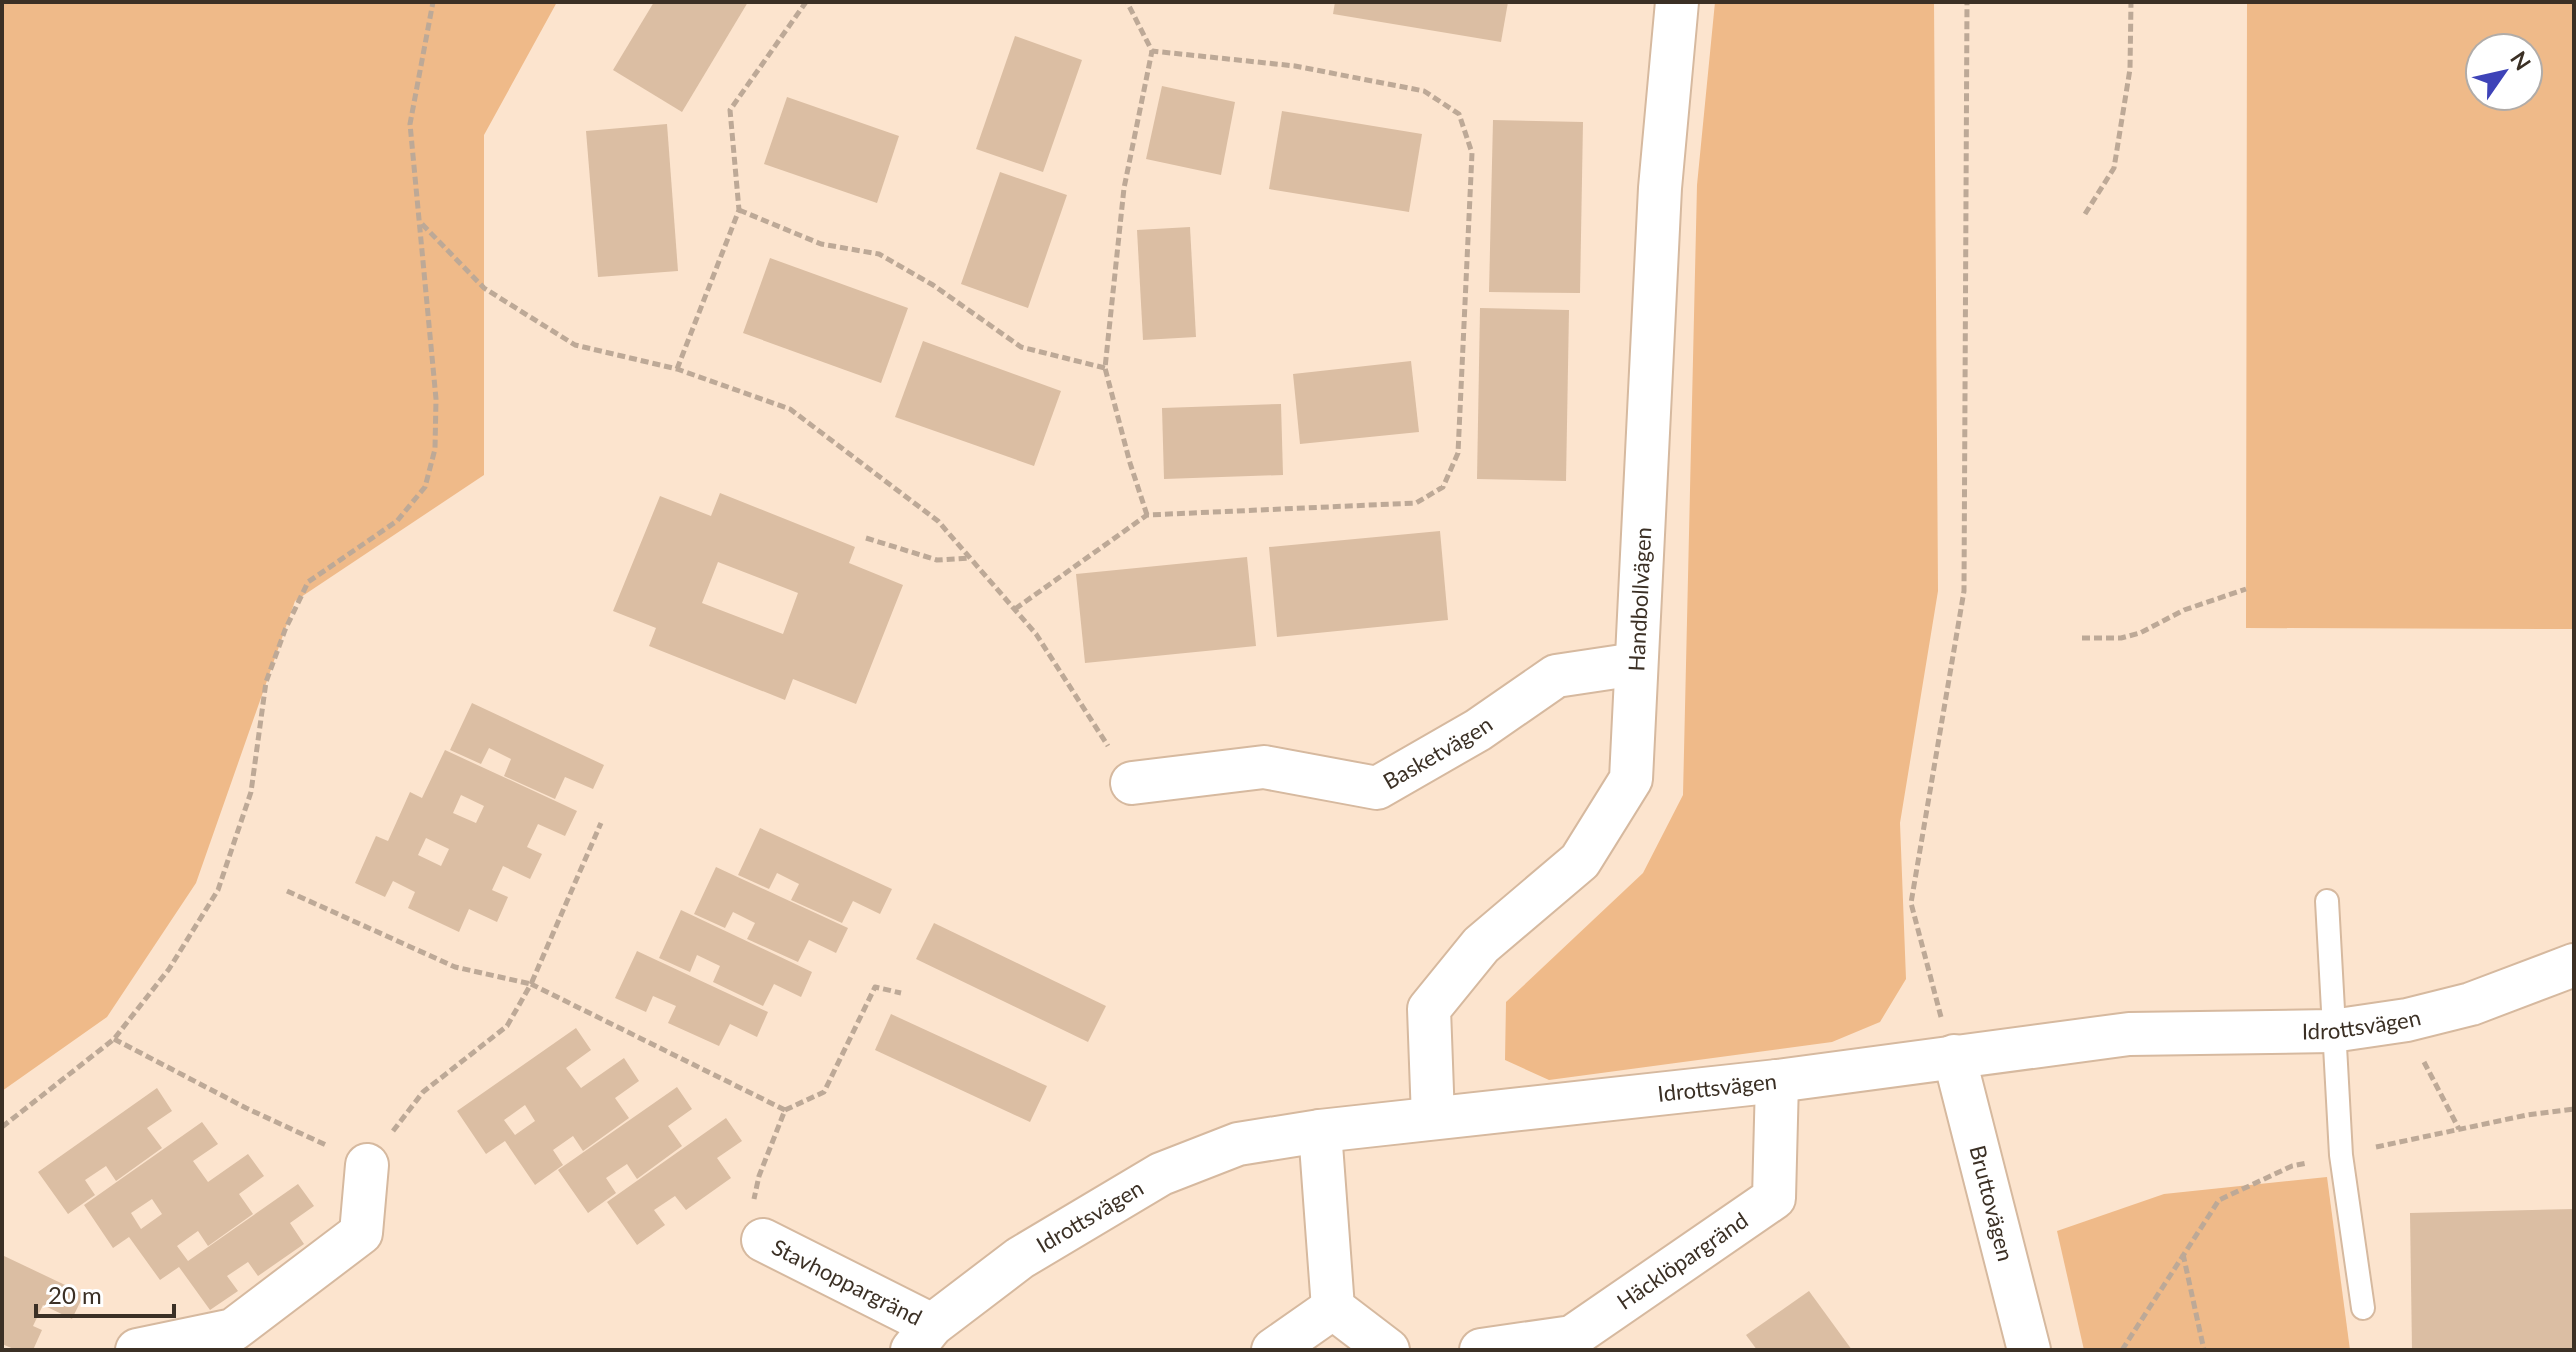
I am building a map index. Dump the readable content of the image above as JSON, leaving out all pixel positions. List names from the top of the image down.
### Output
{
  "streets": {
    "street": [
      "Handbollvägen",
      "Basketvägen",
      "Idrottsvägen",
      "Bruttovägen",
      "Häcklöpargränd",
      "Stavhoppargränd"
    ]
  },
  "crossings": [
    ["Handbollvägen", "Basketvägen"],
    ["Handbollvägen", "Idrottsvägen"],
    ["Idrottsvägen", "Bruttovägen"],
    ["Idrottsvägen", "Häcklöpargränd"],
    ["Idrottsvägen", "Stavhoppargränd"]
  ],
  "scale_bar": "20 m",
  "north": "top right"
}
